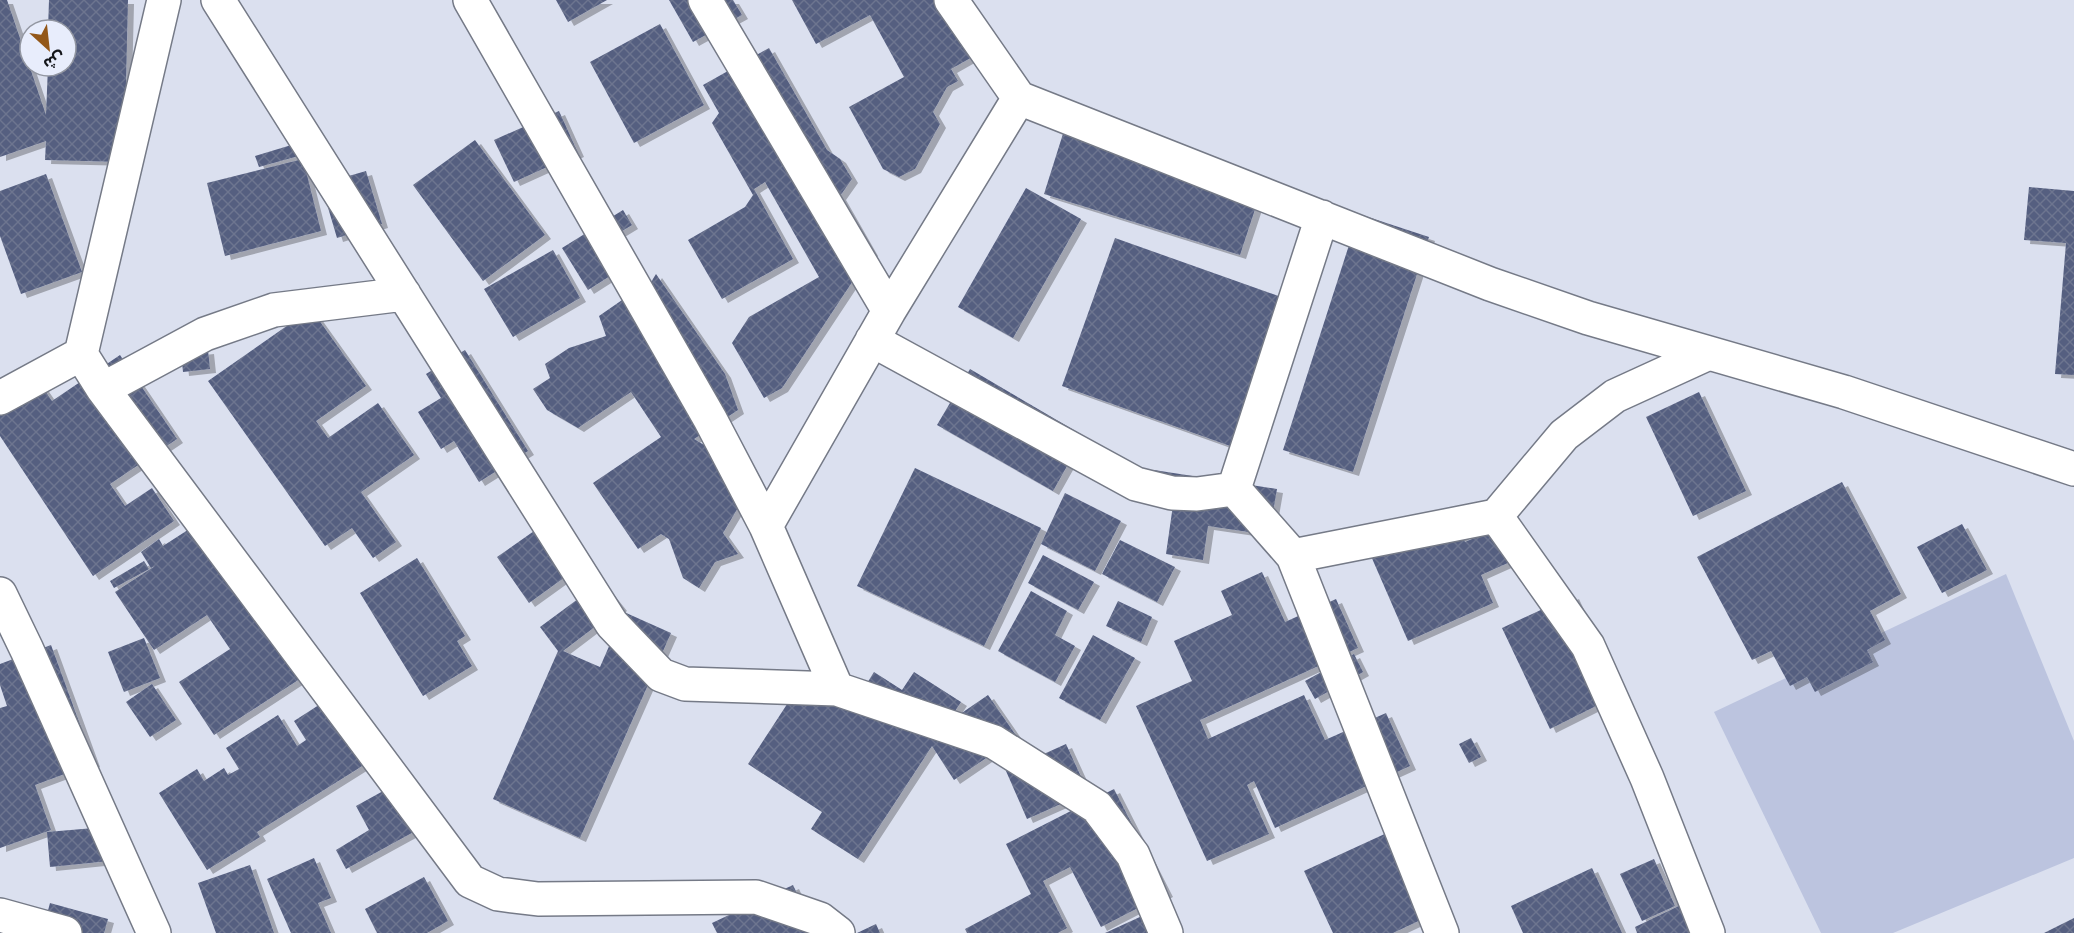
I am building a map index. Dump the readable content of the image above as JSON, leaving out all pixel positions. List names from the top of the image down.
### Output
{
  "north": "bottom right"
}
